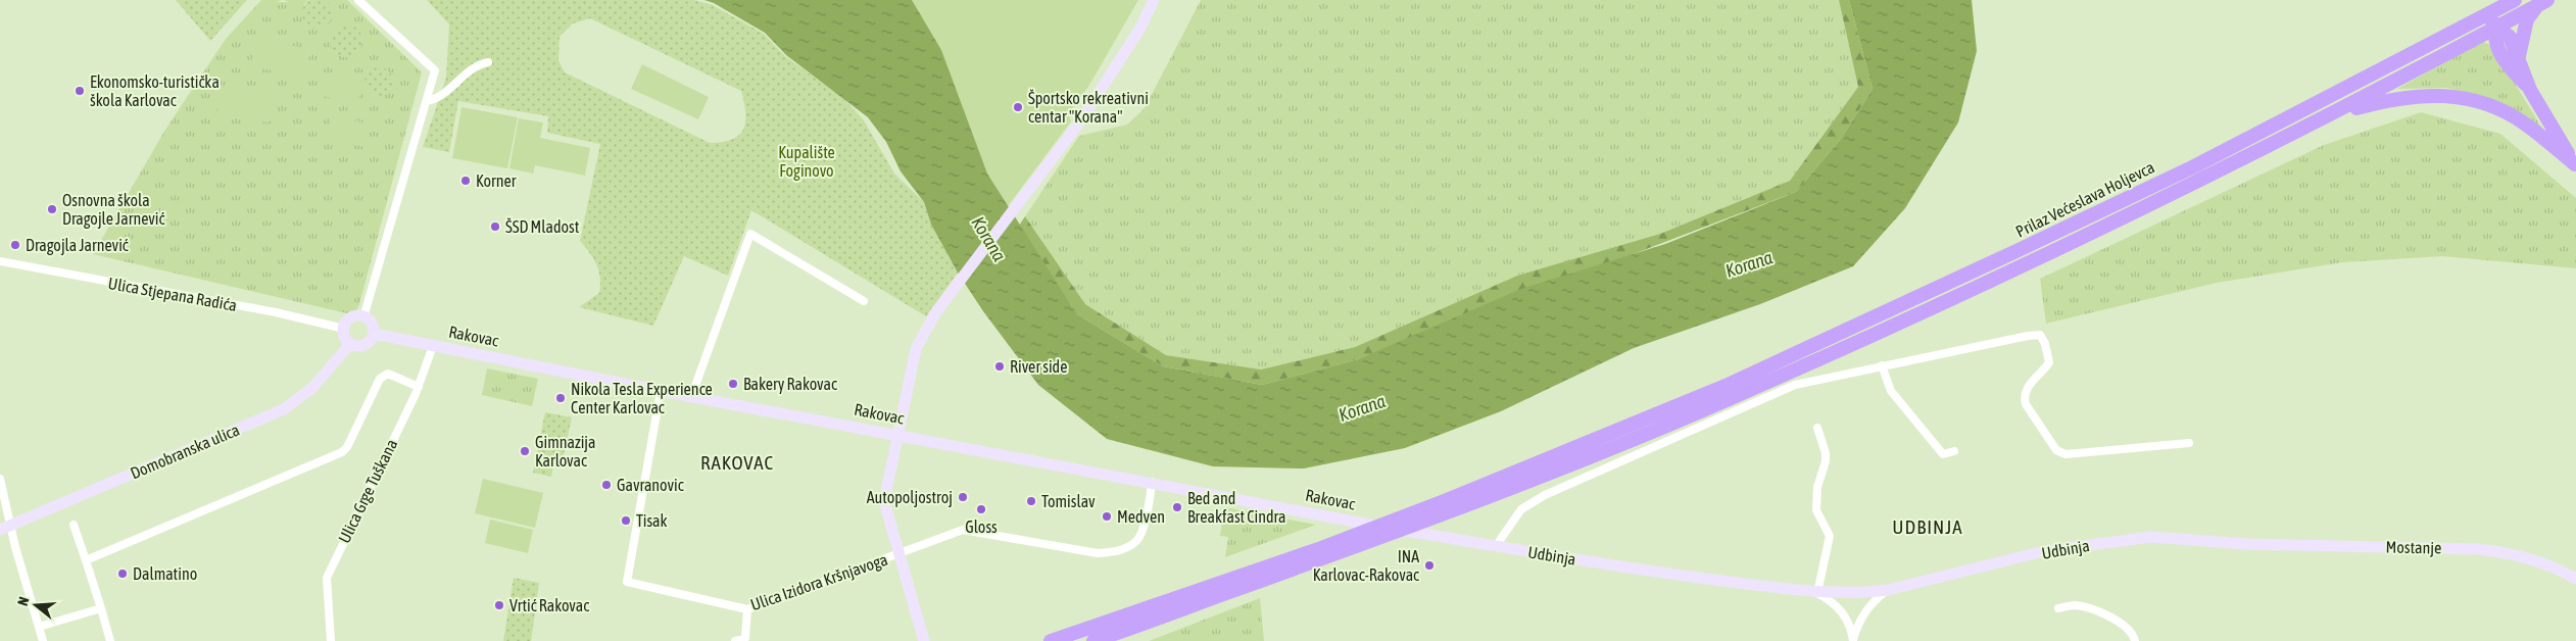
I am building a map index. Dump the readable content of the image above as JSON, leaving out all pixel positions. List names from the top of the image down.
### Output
{
  "streets": {
    "highway": ["Prilaz Većeslava Holjevca", "Rakovac"],
    "main road": ["Domobranska ulica", "Mostanje", "Udbinja"],
    "street": ["Ulica Stjepana Radića", "Ulica Grge Tuškana", "Ulica Izidora Kršnjavoga"]
  },
  "crossings": [
    ["Prilaz Većeslava Holjevca", "Rakovac"],
    ["Ulica Stjepana Radića", "Rakovac"],
    ["Ulica Stjepana Radića", "Domobranska ulica"],
    ["Rakovac", "Domobranska ulica"],
    ["Rakovac", "Ulica Grge Tuškana"],
    ["Rakovac", "Udbinja"],
    ["Rakovac", "Ulica Izidora Kršnjavoga"],
    ["Mostanje", "Udbinja"]
  ],
  "districts": ["RAKOVAC", "UDBINJA"],
  "water": ["Korana"],
  "parks": ["Kupalište Foginovo"],
  "places": [
    "Ekonomsko-turistička škola Karlovac",
    "Športsko rekreativni centar \"Korana\"",
    "Korner",
    "Osnovna škola Dragojle Jarnević",
    "ŠSD Mladost",
    "Dragojla Jarnević",
    "River side",
    "Bakery Rakovac",
    "Nikola Tesla Experience Center Karlovac",
    "Gimnazija Karlovac",
    "Gavranovic",
    "Autopoljostroj",
    "Tomislav",
    "Bed and Breakfast Cindra",
    "Gloss",
    "Medven",
    "Tisak",
    "INA Karlovac-Rakovac",
    "Dalmatino",
    "Vrtić Rakovac"
  ],
  "north": "left"
}
